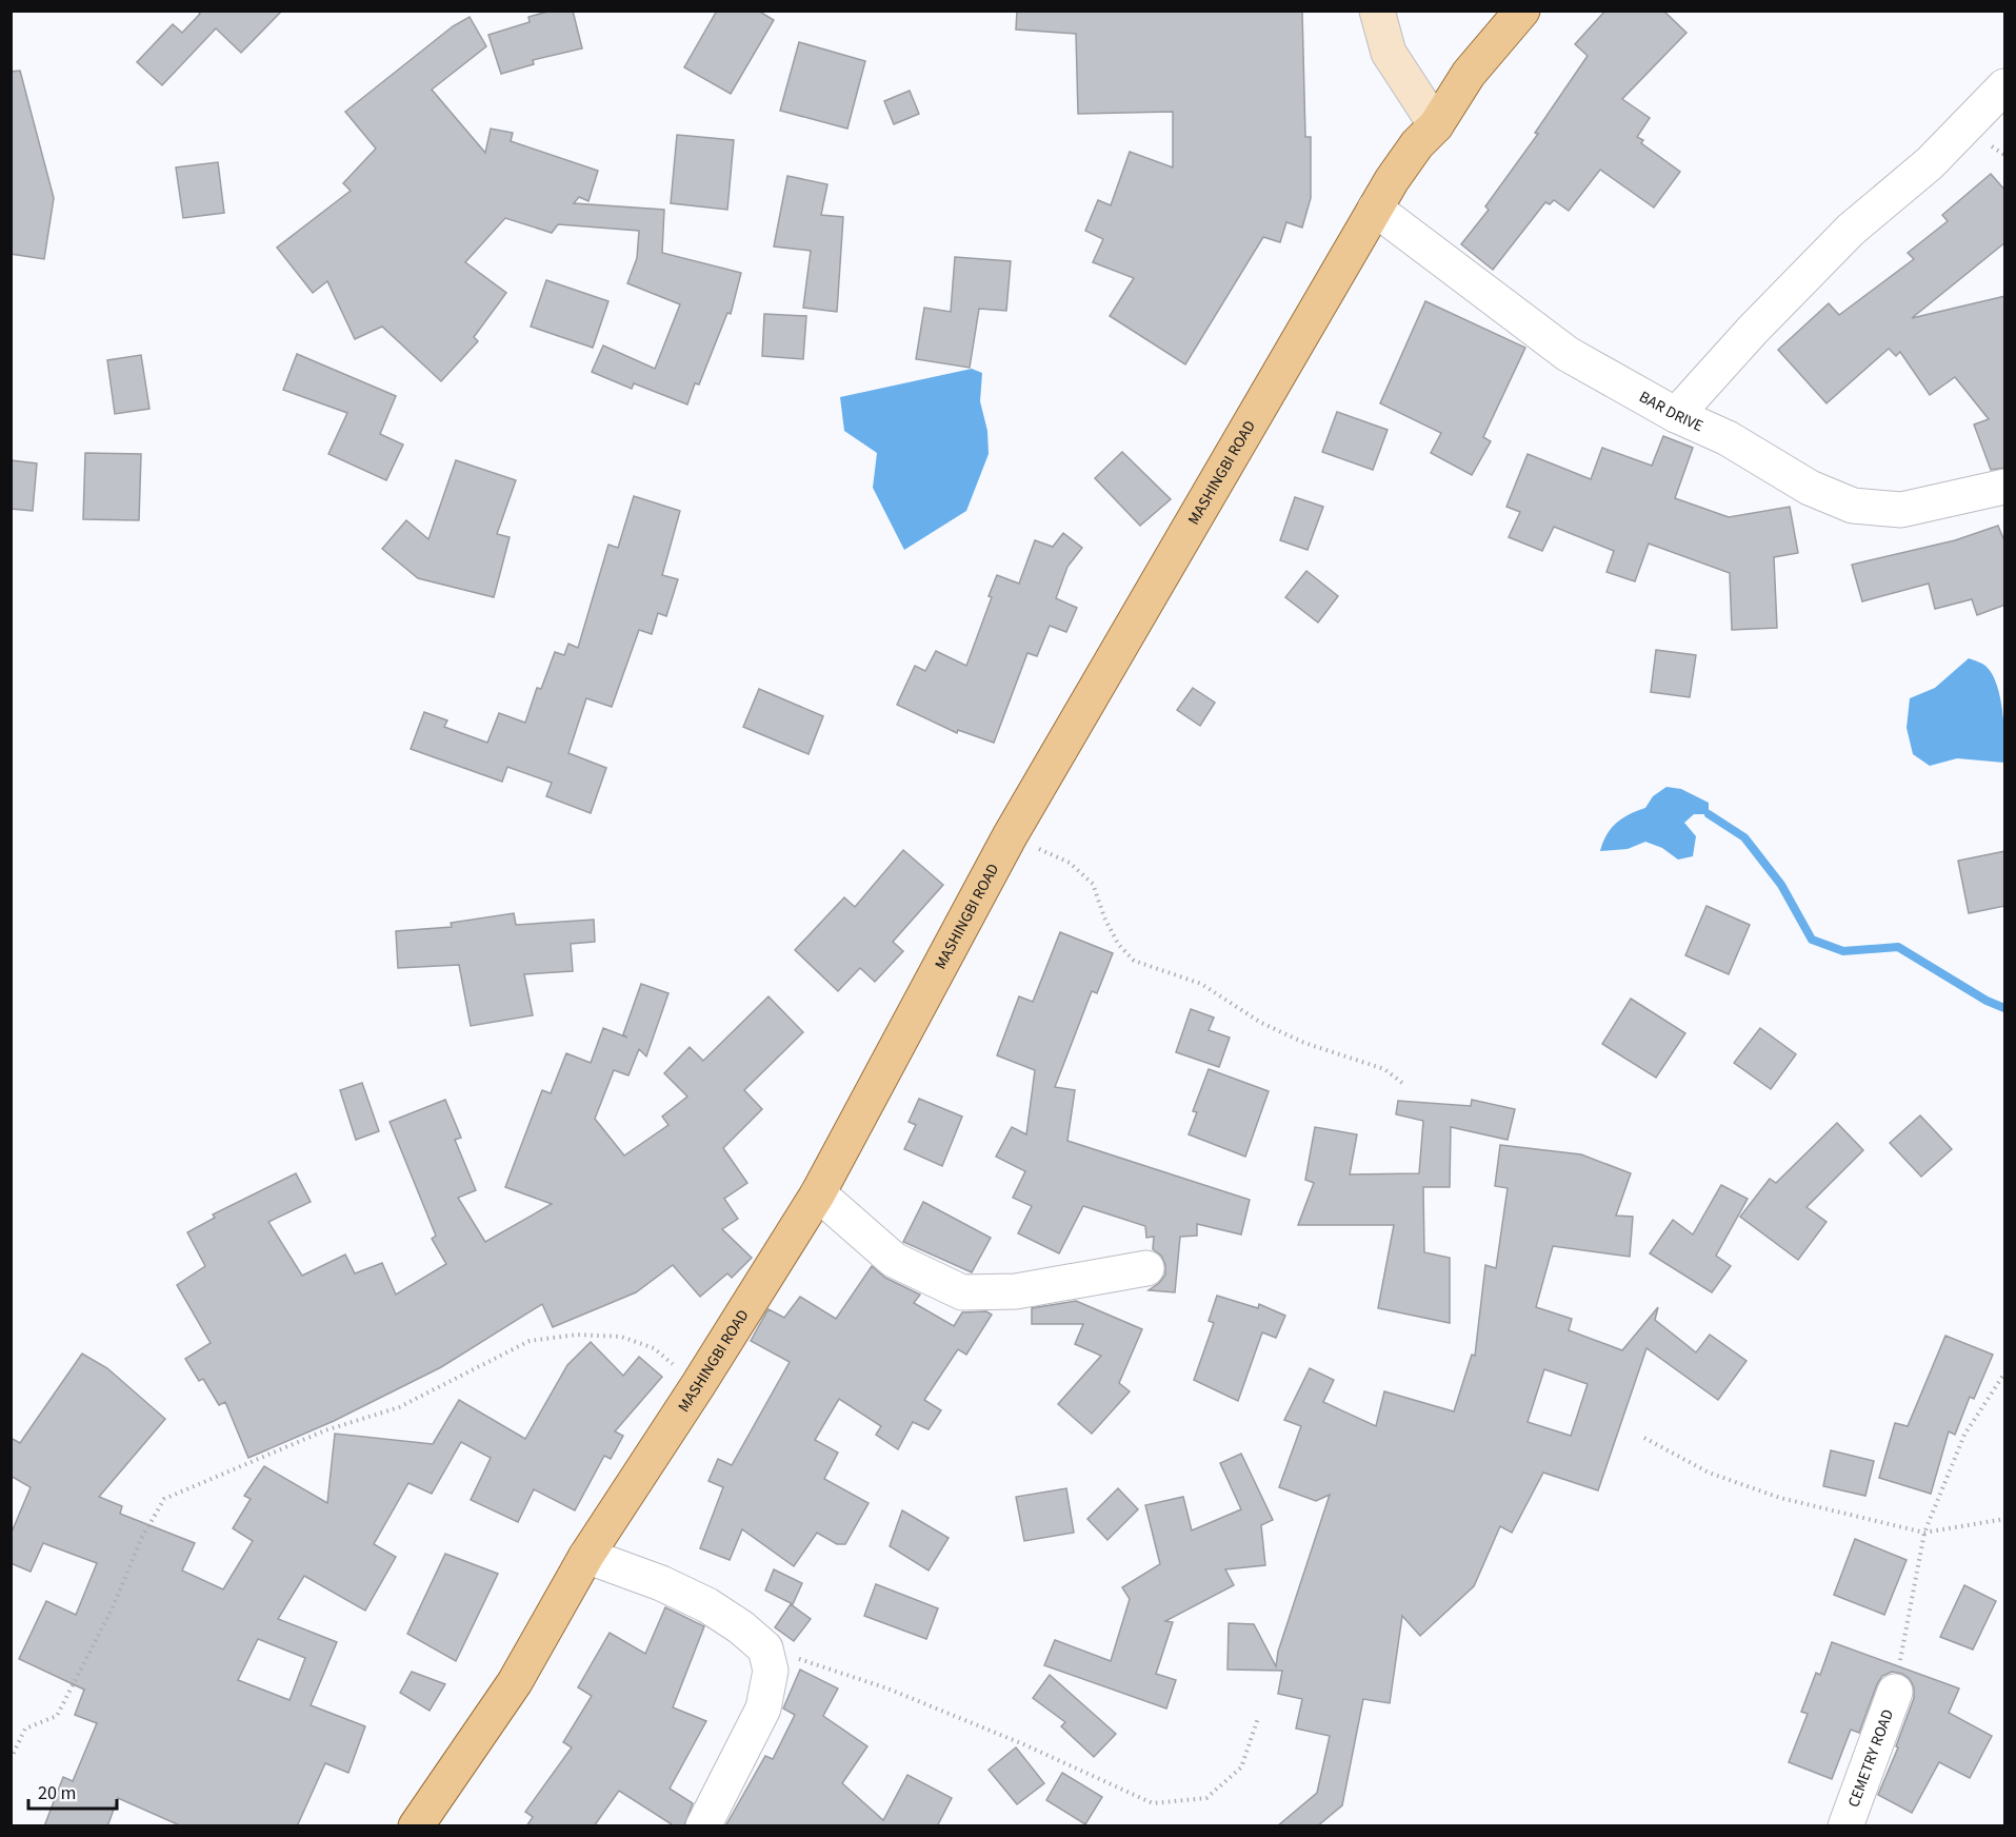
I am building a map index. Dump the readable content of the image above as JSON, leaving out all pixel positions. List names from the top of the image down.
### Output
{
  "streets": {
    "main road": ["MASHINGBI ROAD"],
    "street": ["BAR DRIVE", "CEMETRY ROAD"]
  },
  "crossings": [
    ["BAR DRIVE", "MASHINGBI ROAD"]
  ],
  "scale_bar": "20 m"
}
